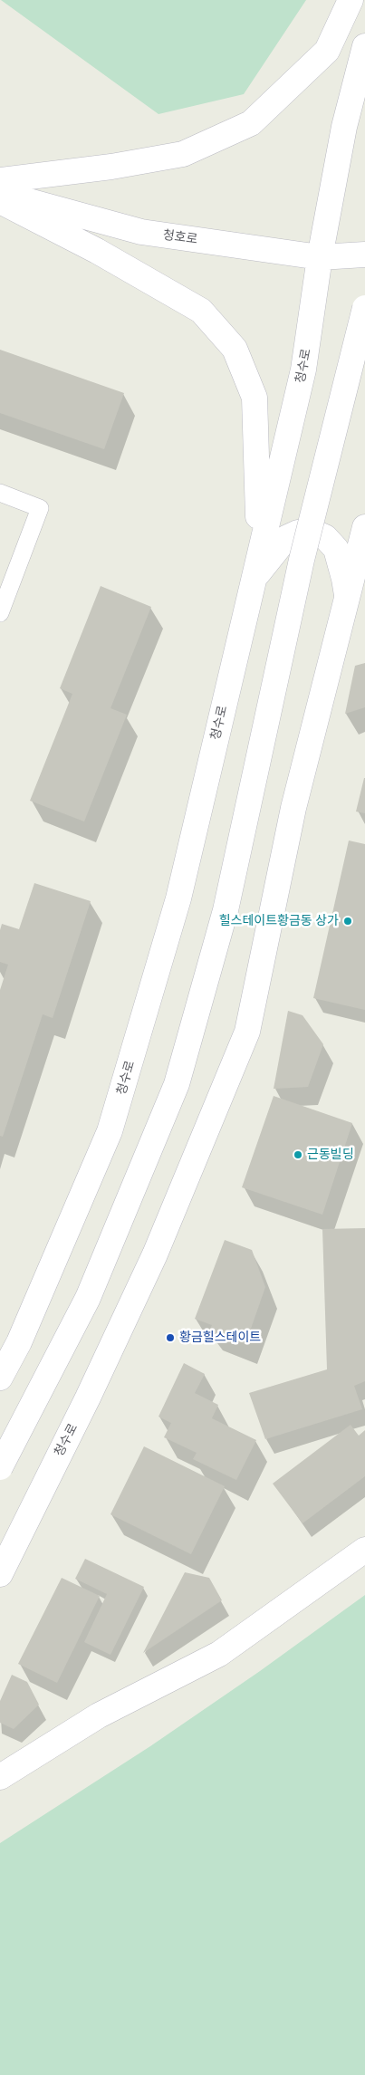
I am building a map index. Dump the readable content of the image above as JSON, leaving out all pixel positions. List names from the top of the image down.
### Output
{
  "streets": {
    "main road": ["청호로", "청수로"]
  },
  "crossings": [
    ["청호로", "청수로"]
  ],
  "places": ["힐스테이트황금동 상가", "근동빌딩", "황금힐스테이트"]
}
